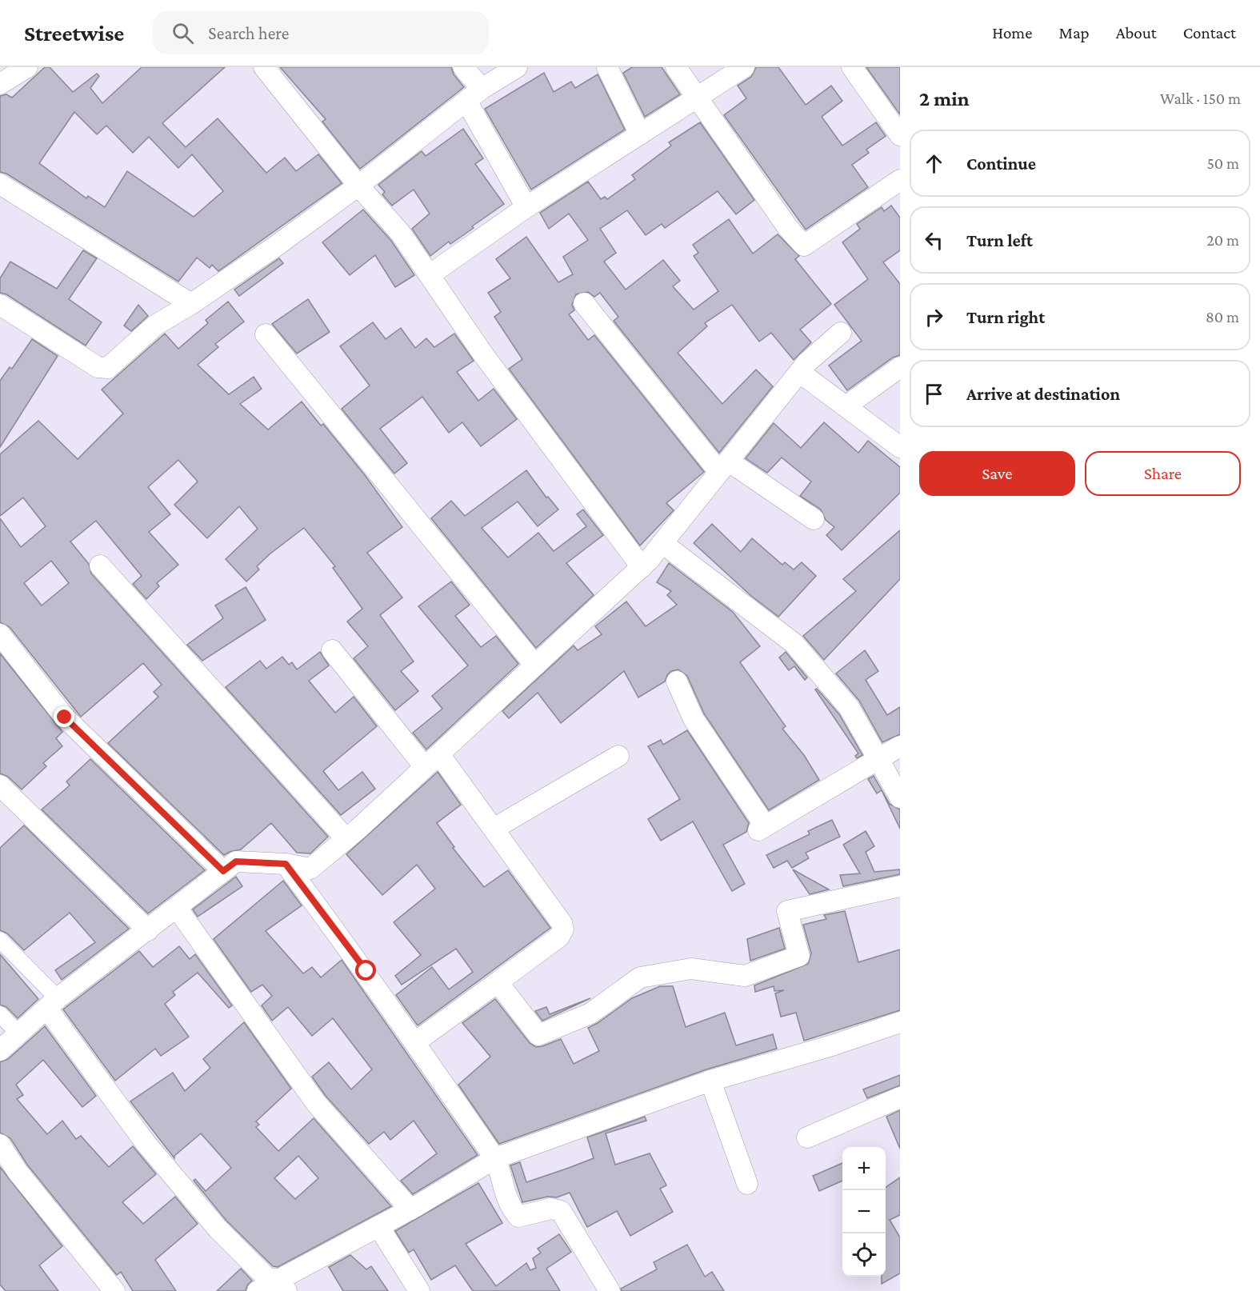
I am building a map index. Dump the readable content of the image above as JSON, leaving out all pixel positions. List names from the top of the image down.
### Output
{
  "page": {
    "header": "Streetwise",
    "search": "Search here",
    "nav": [
      "Home",
      "Map",
      "About",
      "Contact"
    ],
    "heading": ["2 min", "Walk · 150 m"],
    "list": [
      ["Continue", "50 m"],
      ["Turn left", "20 m"],
      ["Turn right", "80 m"],
      "Arrive at destination"
    ],
    "buttons": ["Save", "Share"],
    "map_buttons": ["+", "−"]
  }
}
